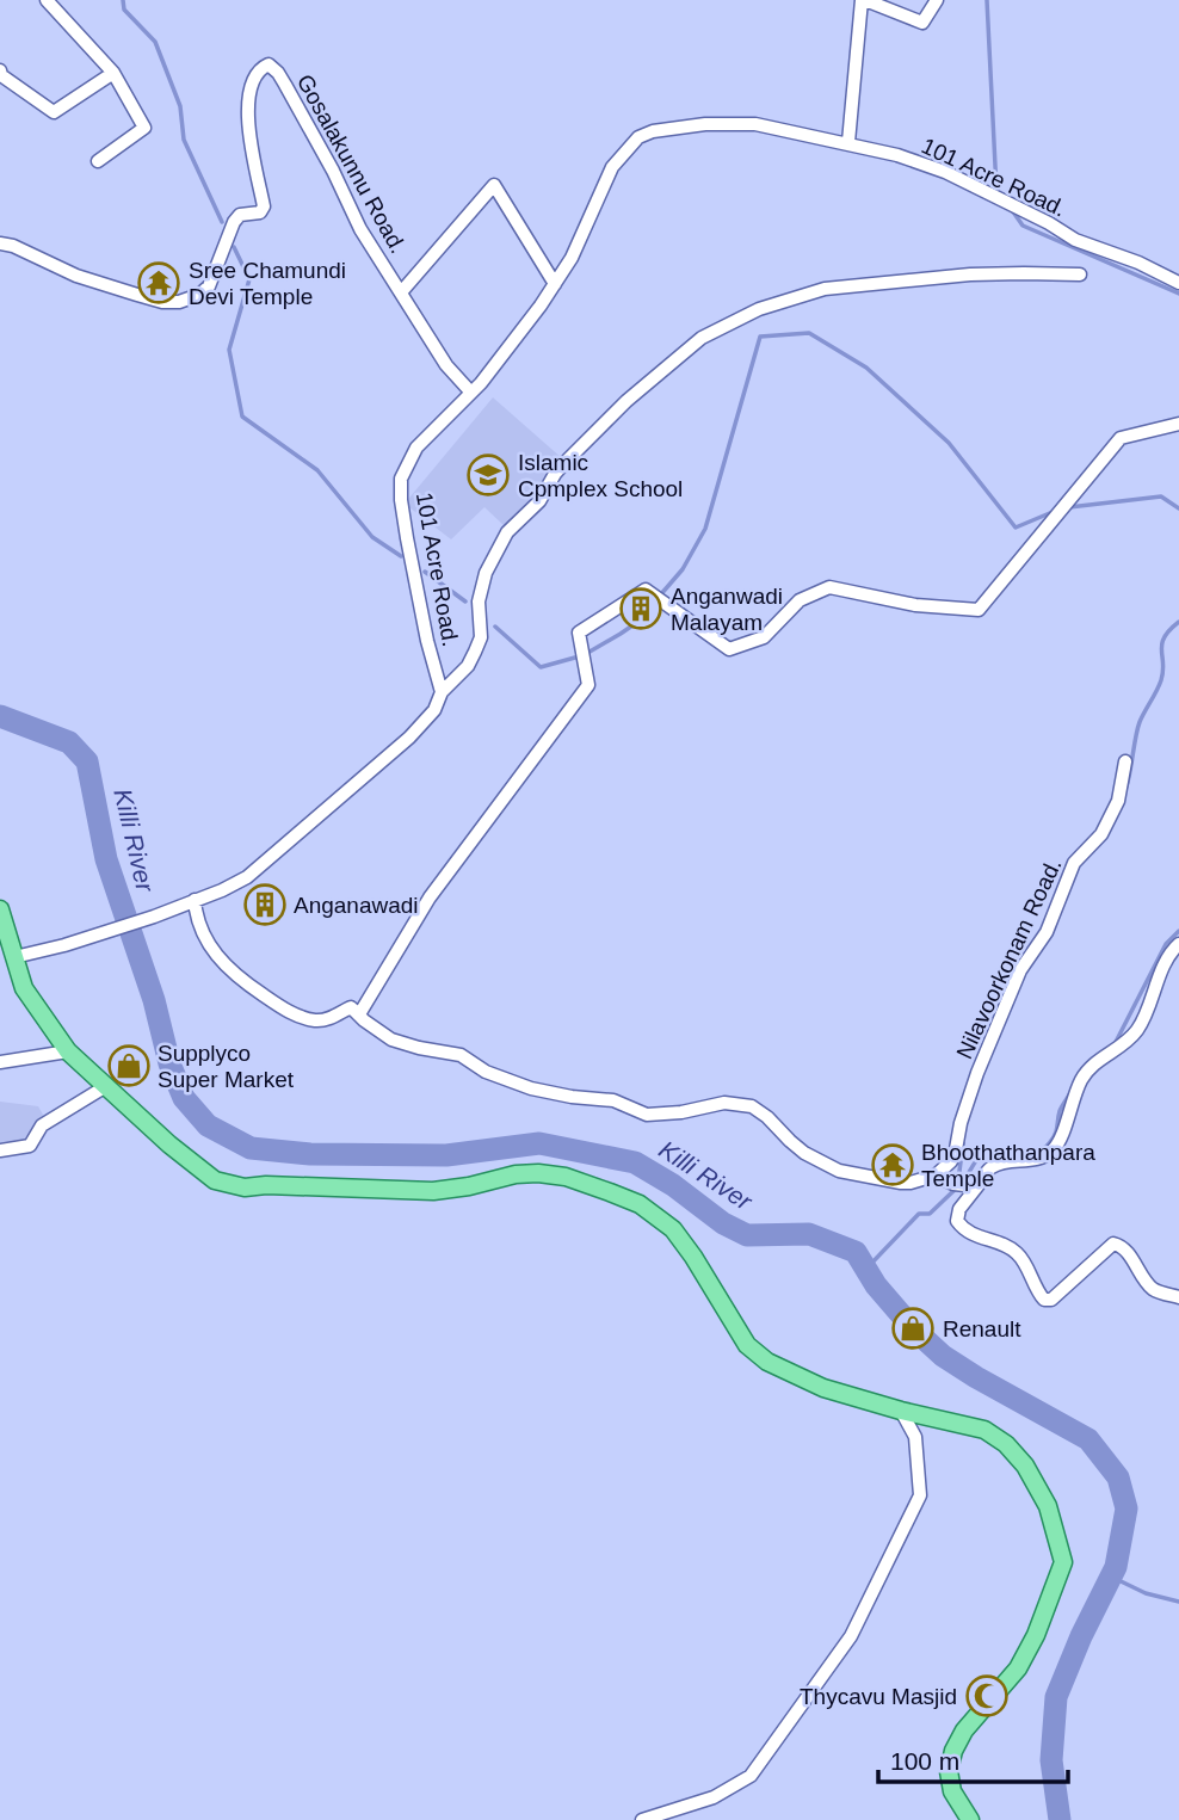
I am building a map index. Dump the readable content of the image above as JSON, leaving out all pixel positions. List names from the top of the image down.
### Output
{
  "streets": {
    "street": ["Gosalakunnu Road.", "101 Acre Road.", "Nilavoorkonam Road."]
  },
  "crossings": [
    ["Gosalakunnu Road.", "101 Acre Road."]
  ],
  "water": ["Killi River"],
  "places": {
    "temple": ["Sree Chamundi Devi Temple", "Bhoothathanpara Temple"],
    "school or university": ["Islamic Cpmplex School"],
    "building": ["Anganwadi Malayam", "Anganawadi"],
    "shop": ["Supplyco Super Market", "Renault"],
    "mosque": ["Thycavu Masjid"]
  },
  "scale_bar": "100 m"
}
